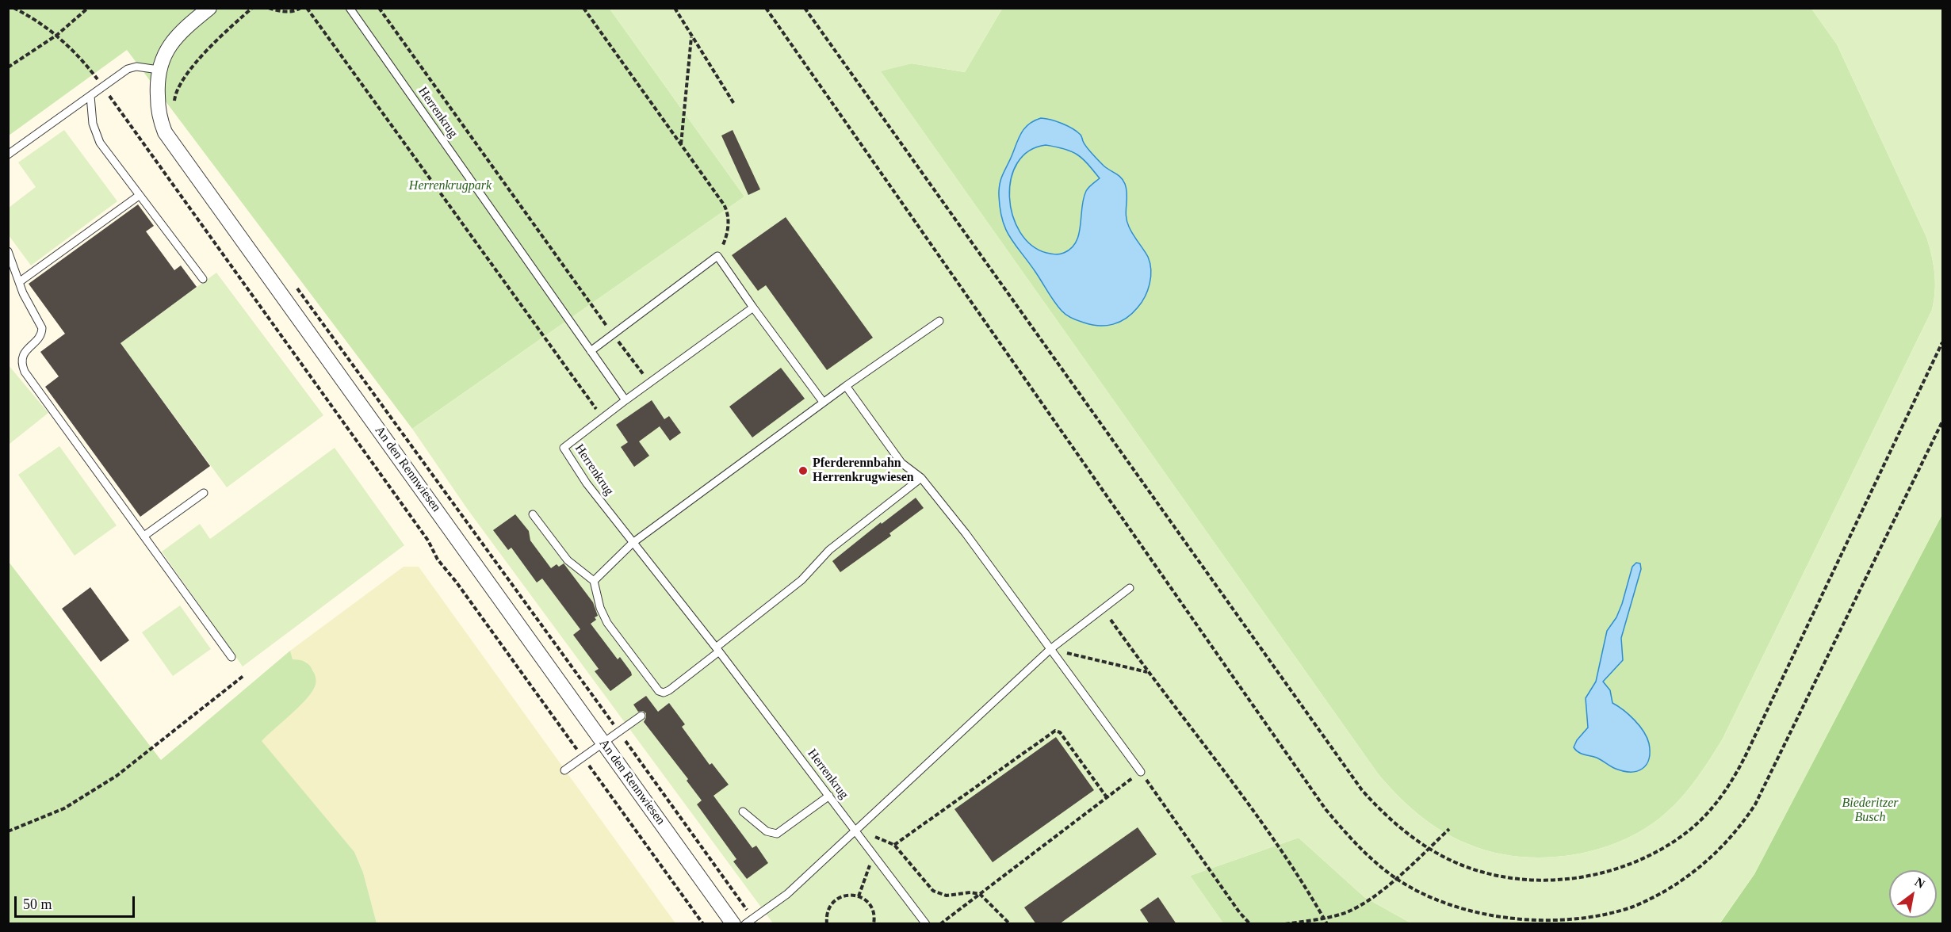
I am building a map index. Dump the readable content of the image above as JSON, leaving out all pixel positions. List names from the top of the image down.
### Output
{
  "streets": {
    "street": ["An den Rennwiesen"],
    "lane": ["Herrenkrug"]
  },
  "parks": ["Herrenkrugpark", "Biederitzer Busch"],
  "places": ["Pferderennbahn Herrenkrugwiesen"],
  "scale_bar": "50 m",
  "north": "top right"
}
